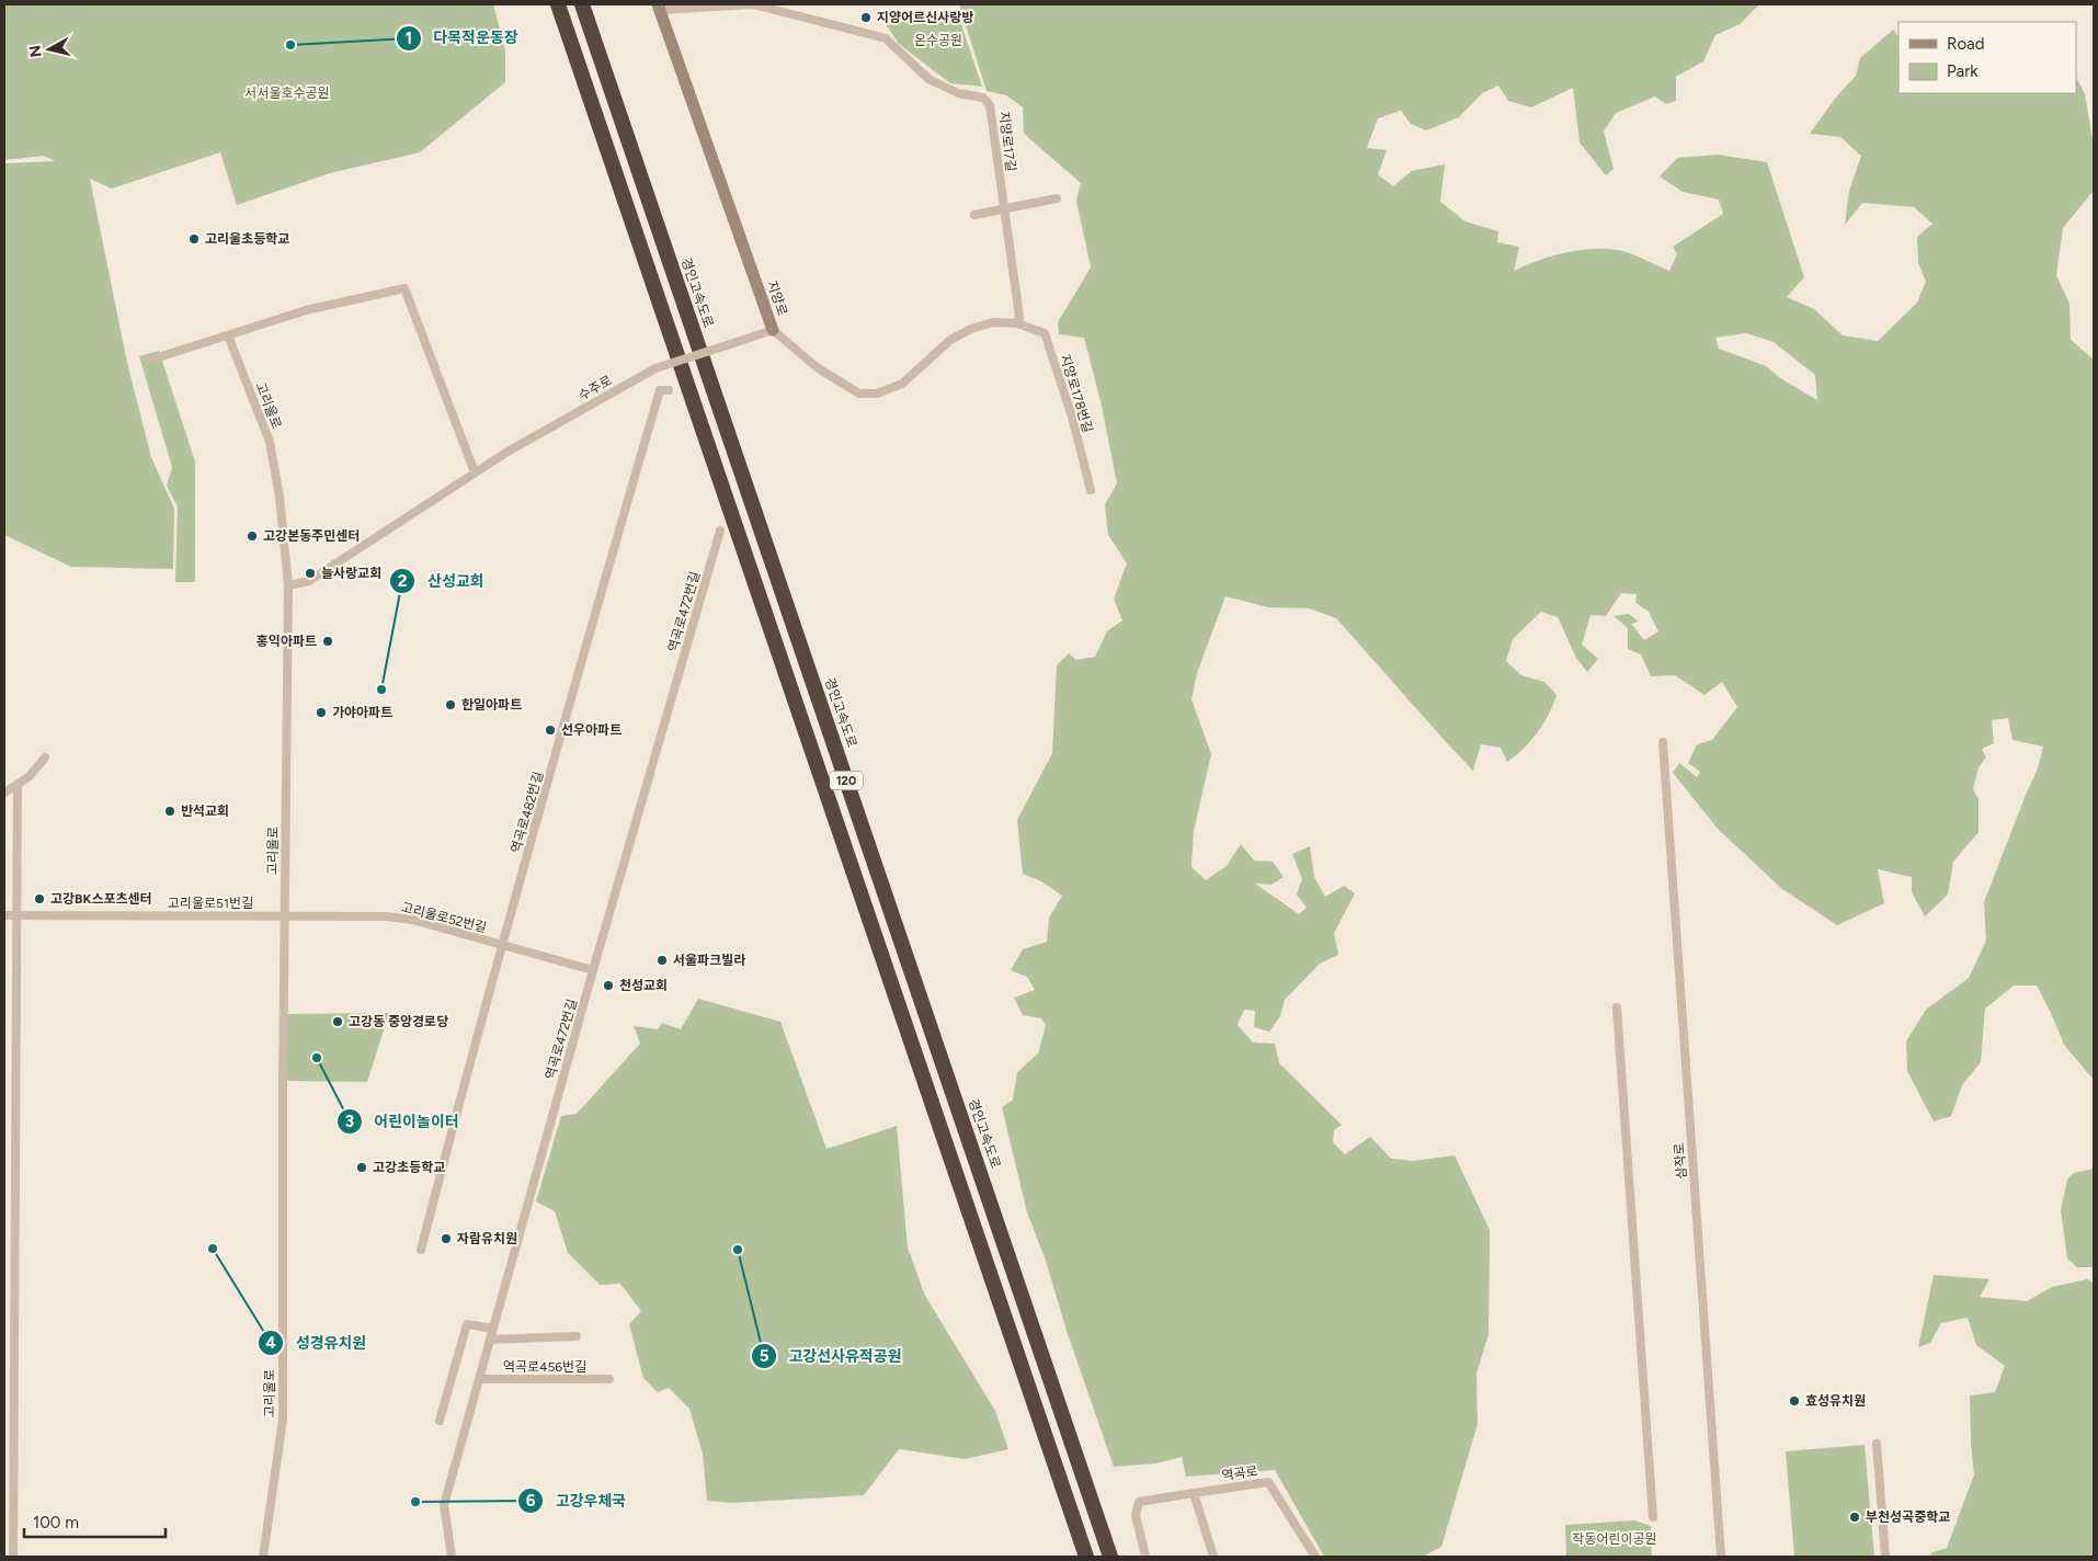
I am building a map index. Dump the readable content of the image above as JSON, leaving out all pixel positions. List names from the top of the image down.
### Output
{
  "streets": {
    "highway": ["경인고속도로", "120"],
    "street": [
      "지양로17길",
      "지양로",
      "수주로",
      "지양로178번길",
      "고리울로",
      "역곡로472번길",
      "역곡로482번길",
      "고리울로51번길",
      "고리울로52번길",
      "삼작로",
      "역곡로456번길",
      "역곡로"
    ]
  },
  "crossings": [
    ["지양로17길", "지양로"],
    ["지양로17길", "지양로178번길"],
    ["지양로", "수주로"],
    ["지양로", "지양로178번길"],
    ["수주로", "고리울로"],
    ["고리울로", "고리울로51번길"],
    ["고리울로", "고리울로52번길"],
    ["역곡로472번길", "고리울로52번길"],
    ["역곡로472번길", "역곡로456번길"],
    ["역곡로482번길", "고리울로52번길"],
    ["고리울로51번길", "고리울로52번길"]
  ],
  "parks": ["온수공원", "서서울호수공원", "작동어린이공원"],
  "places": [
    "지양어르신사랑방",
    "다목적운동장",
    "고리울초등학교",
    "고강본동주민센터",
    "늘사랑교회",
    "홍익아파트",
    "산성교회",
    "한일아파트",
    "가야아파트",
    "선우아파트",
    "반석교회",
    "고강BK스포츠센터",
    "서울파크빌라",
    "천성교회",
    "고강동 중앙경로당",
    "어린이놀이터",
    "고강초등학교",
    "자람유치원",
    "성경유치원",
    "고강선사유적공원",
    "효성유치원",
    "고강우체국",
    "부천성곡중학교"
  ],
  "legend": ["Road", "Park"],
  "scale_bar": "100 m",
  "north": "left"
}
